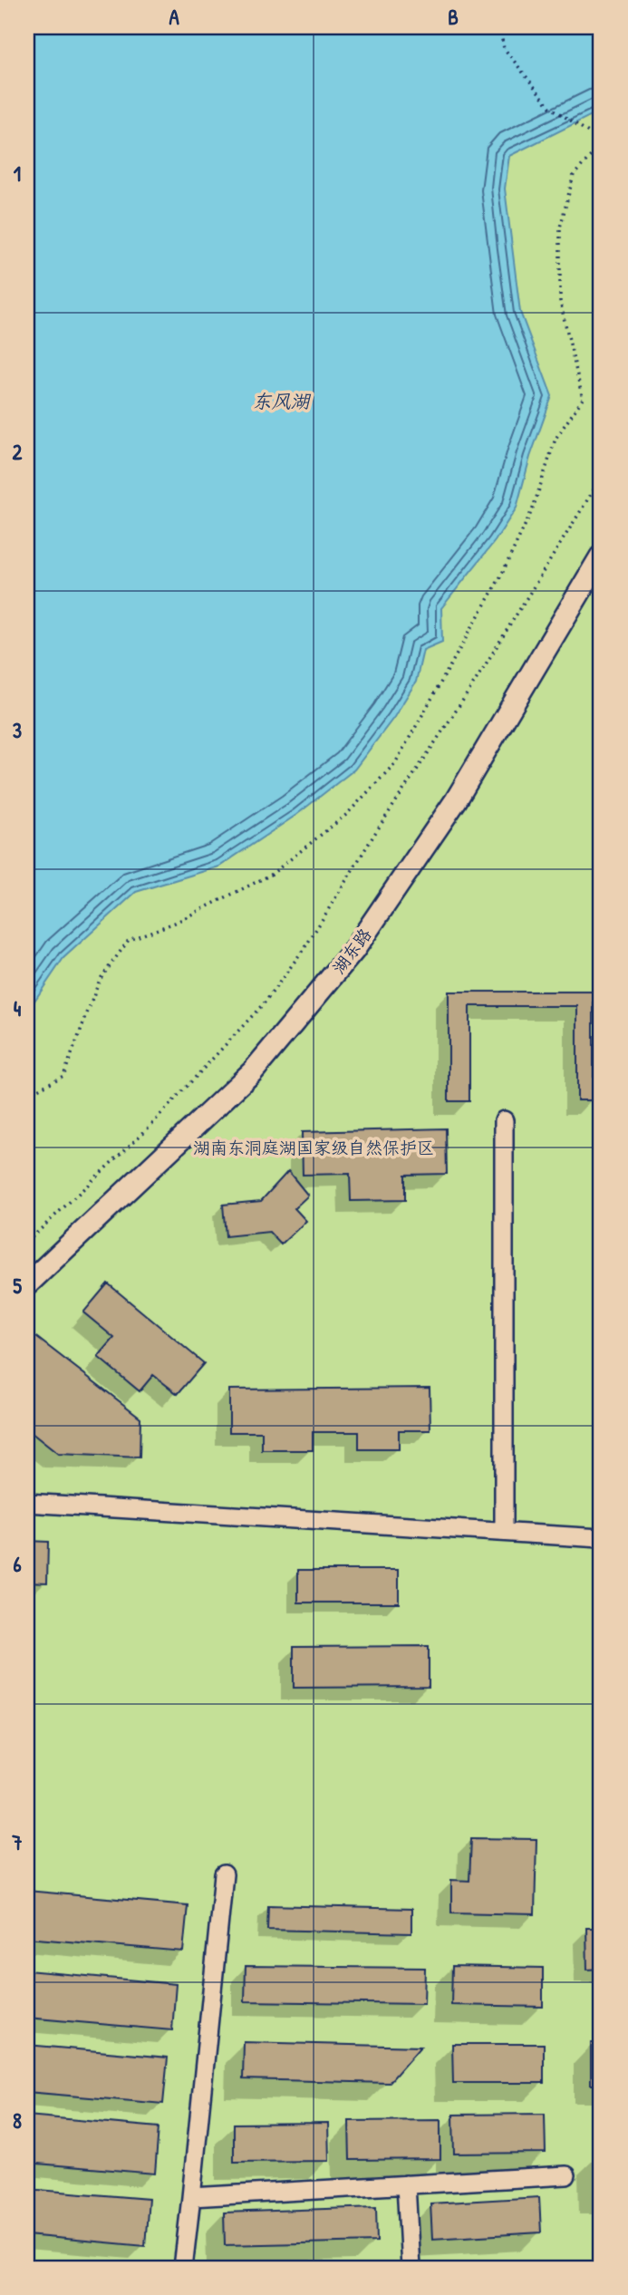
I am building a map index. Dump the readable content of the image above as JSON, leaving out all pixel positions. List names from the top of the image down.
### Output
{
  "streets": {
    "street": ["湖东路"]
  },
  "water": ["东风湖"],
  "parks": ["湖南东洞庭湖国家级自然保护区"],
  "grid": {
    "columns": ["A", "B"],
    "rows": [
      "1",
      "2",
      "3",
      "4",
      "5",
      "6",
      "7",
      "8"
    ]
  }
}
